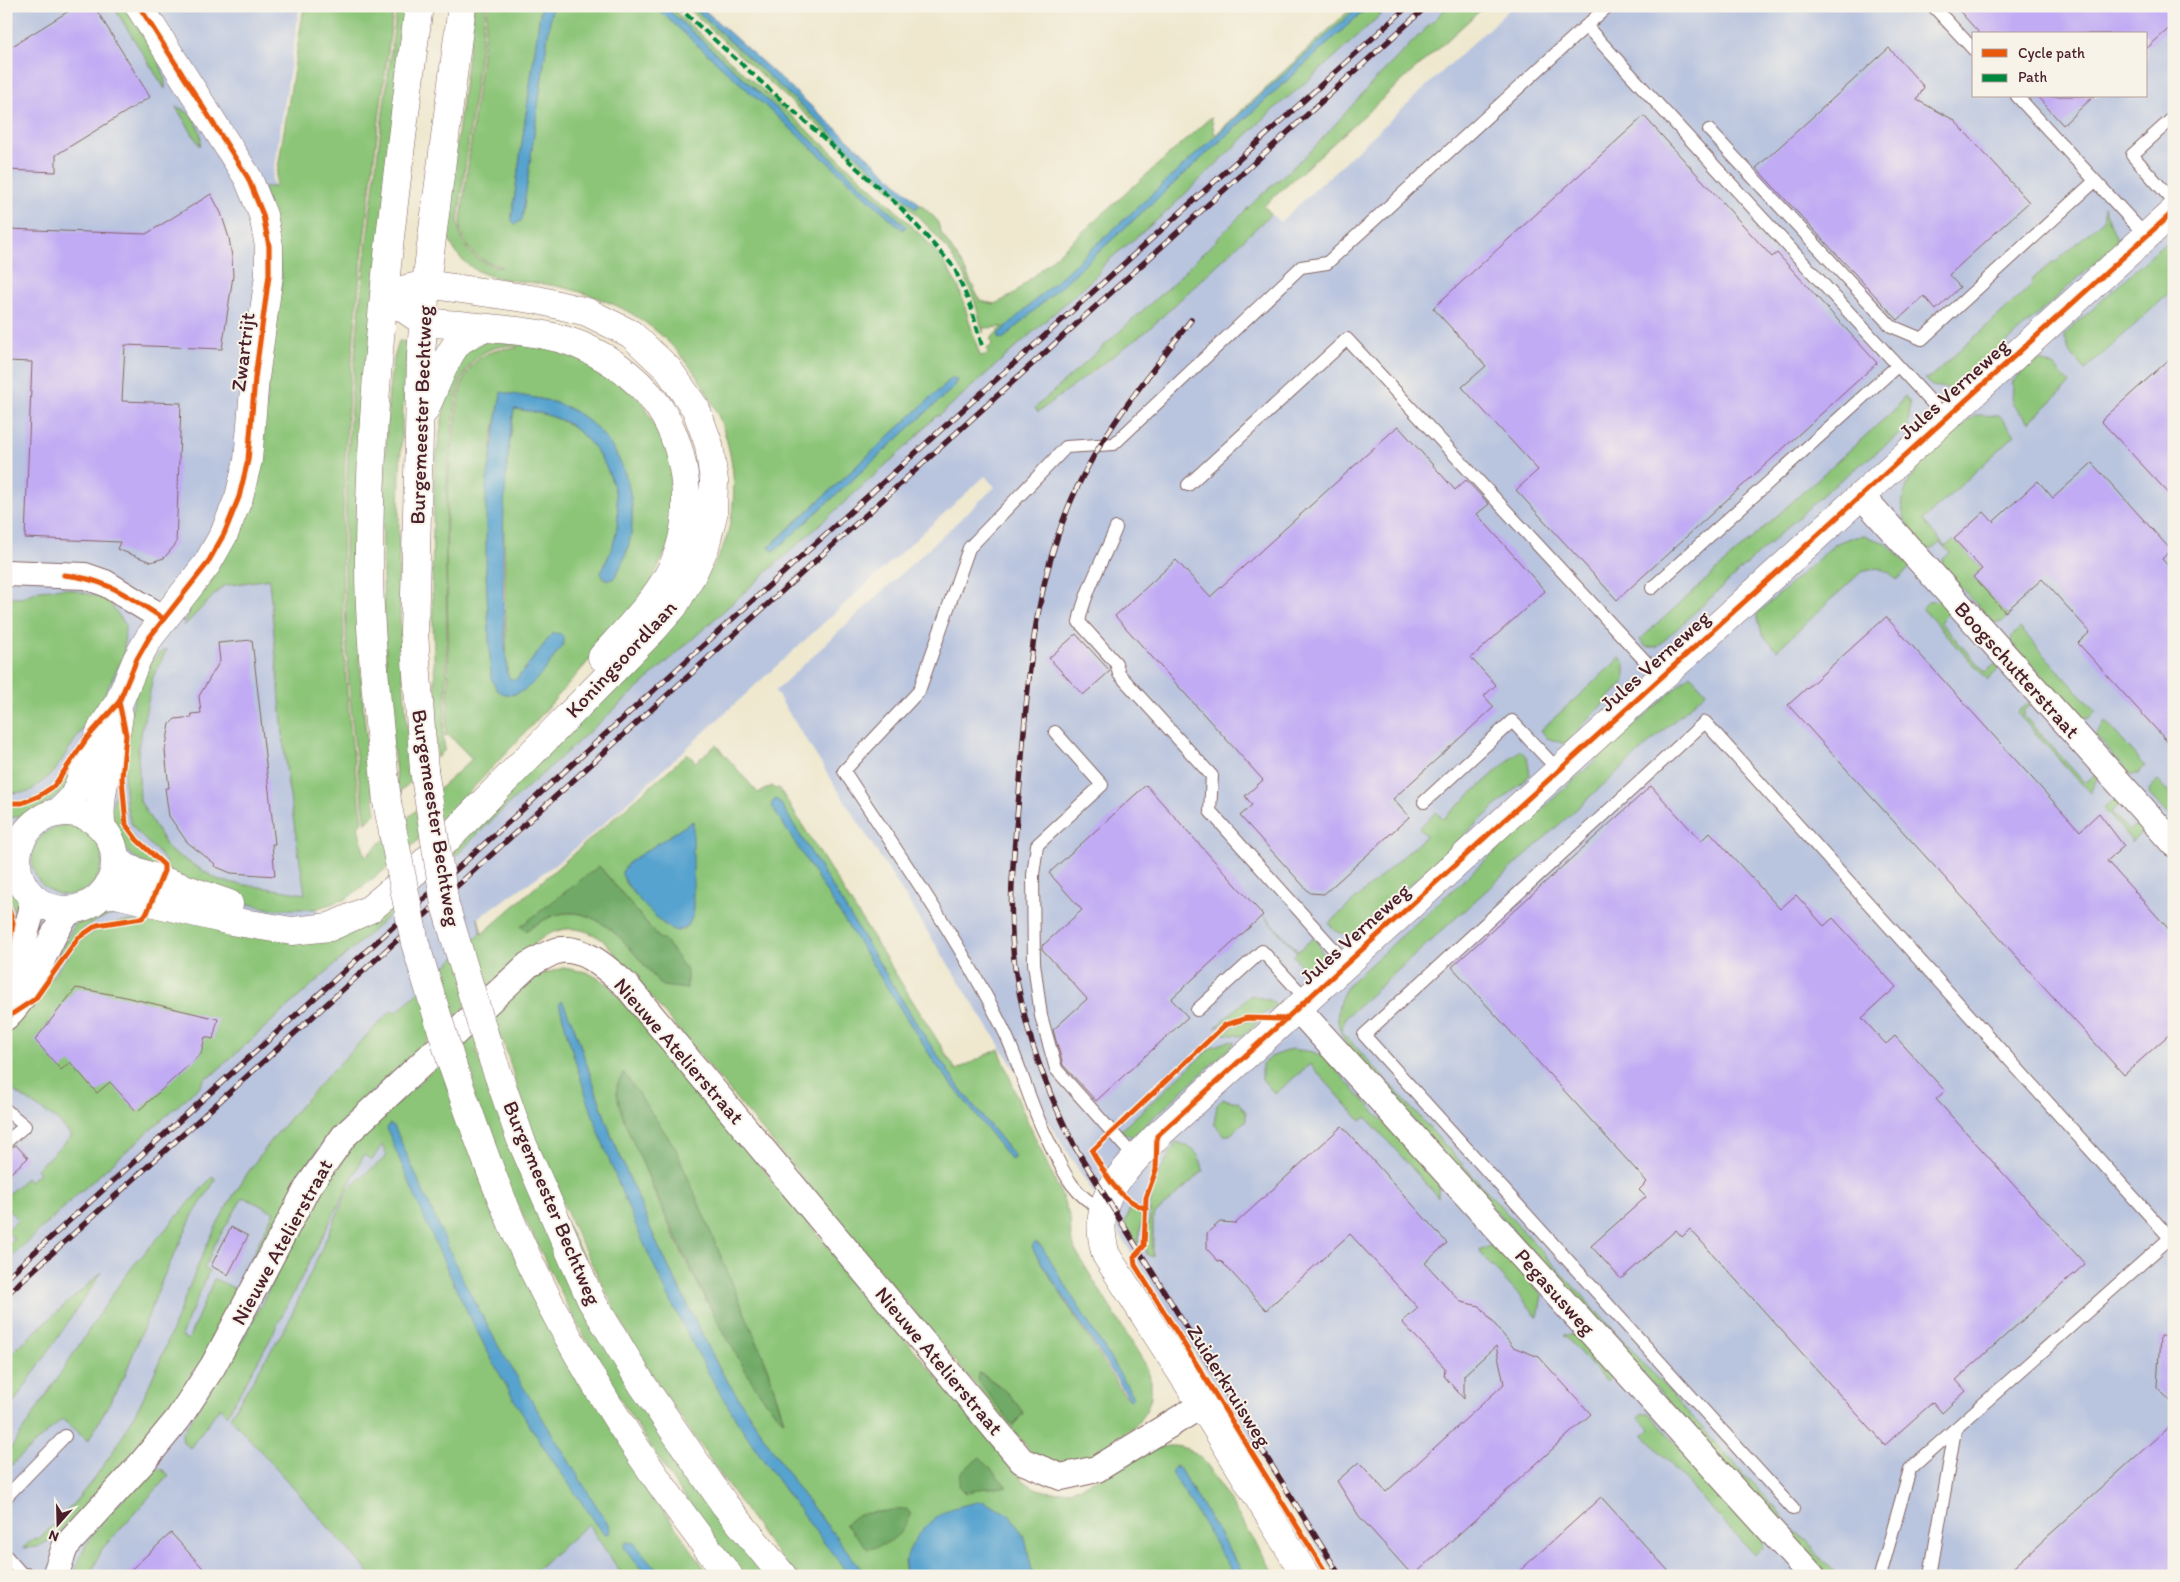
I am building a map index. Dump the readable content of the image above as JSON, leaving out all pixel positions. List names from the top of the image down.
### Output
{
  "streets": {
    "street": [
      "Zwartrijt",
      "Jules Verneweg",
      "Burgemeester Bechtweg",
      "Koningsoordlaan",
      "Boogschutterstraat",
      "Nieuwe Atelierstraat",
      "Pegasusweg",
      "Zuiderkruisweg"
    ]
  },
  "crossings": [
    ["Zwartrijt", "Koningsoordlaan"],
    ["Jules Verneweg", "Boogschutterstraat"],
    ["Jules Verneweg", "Pegasusweg"],
    ["Jules Verneweg", "Zuiderkruisweg"],
    ["Burgemeester Bechtweg", "Koningsoordlaan"],
    ["Nieuwe Atelierstraat", "Zuiderkruisweg"]
  ],
  "legend": ["Cycle path", "Path"],
  "north": "bottom"
}
